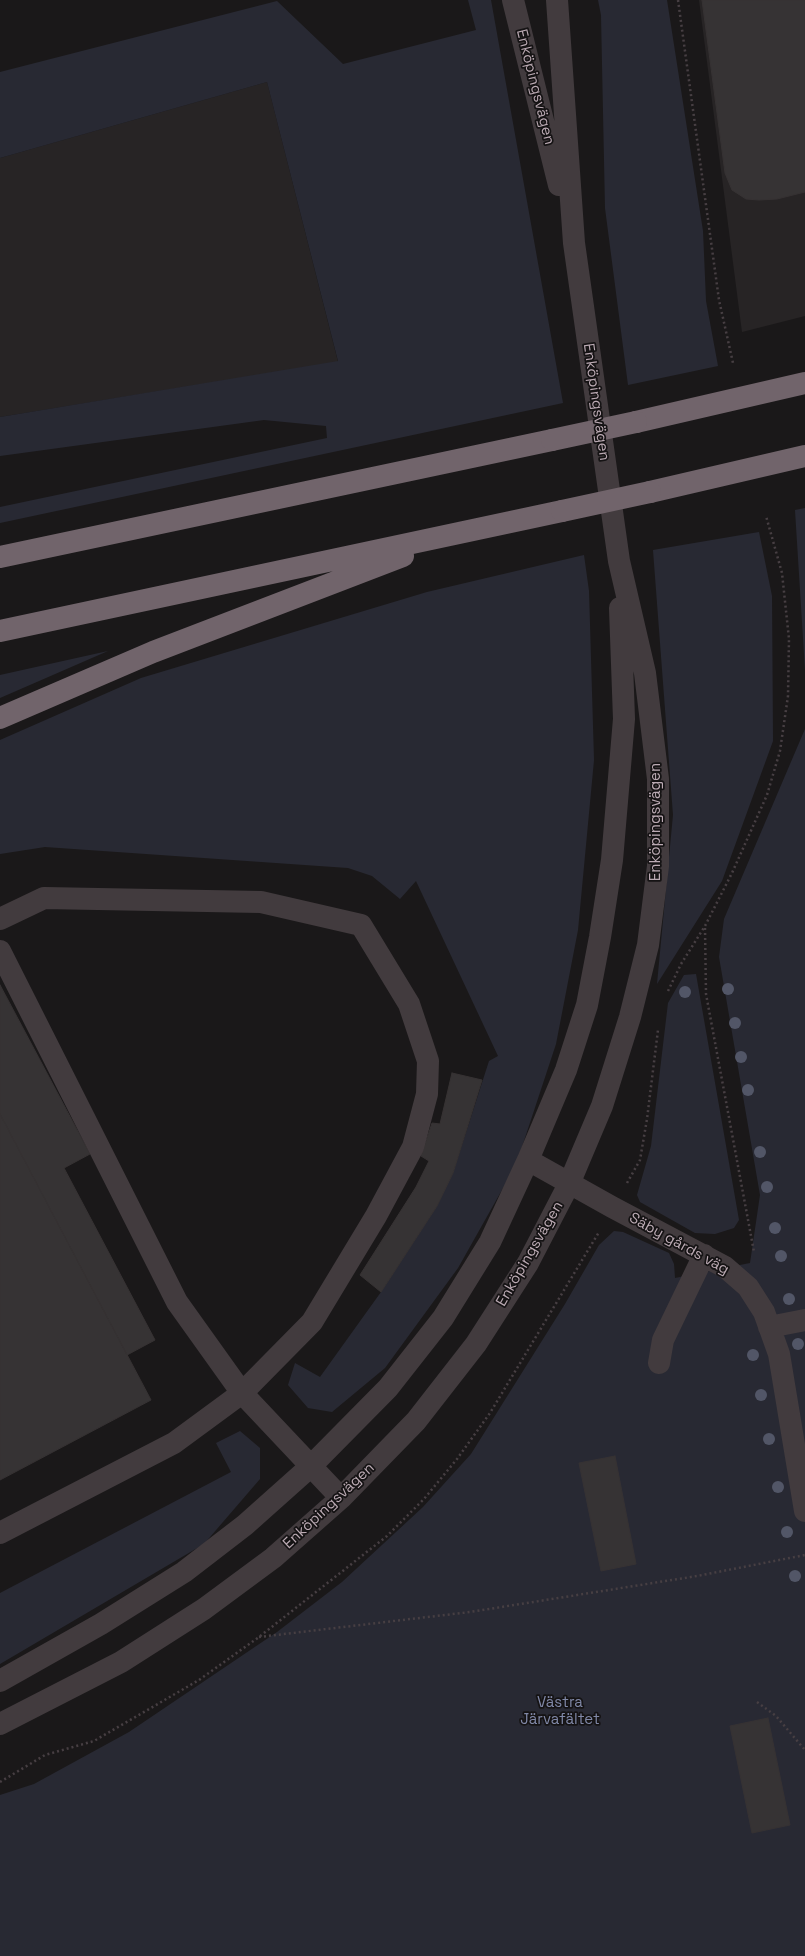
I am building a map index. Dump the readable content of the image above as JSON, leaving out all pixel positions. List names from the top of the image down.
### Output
{
  "streets": {
    "street": ["Enköpingsvägen", "Säby gårds väg"]
  },
  "crossings": [
    ["Enköpingsvägen", "Säby gårds väg"]
  ],
  "parks": ["Västra Järvafältet"]
}
